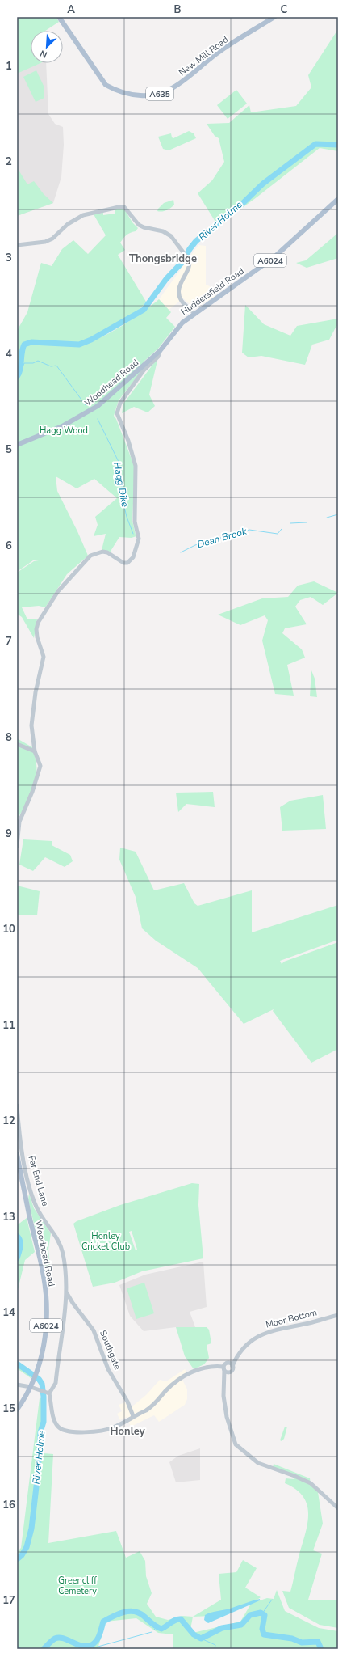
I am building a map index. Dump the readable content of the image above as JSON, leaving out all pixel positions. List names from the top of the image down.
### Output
{
  "streets": {
    "main road": [
      "New Mill Road",
      "A635",
      "A6024",
      "Huddersfield Road",
      "Woodhead Road"
    ],
    "street": ["Far End Lane", "Moor Bottom", "Southgate"]
  },
  "crossings": [
    ["Huddersfield Road", "Woodhead Road"],
    ["Far End Lane", "Southgate"]
  ],
  "districts": ["Thongsbridge", "Honley"],
  "water": ["River Holme", "Hagg Dike", "Dean Brook"],
  "parks": ["Hagg Wood", "Honley Cricket Club", "Greencliff Cemetery"],
  "north": "bottom left",
  "grid": {
    "columns": ["A", "B", "C"],
    "rows": [
      "1",
      "2",
      "3",
      "4",
      "5",
      "6",
      "7",
      "8",
      "9",
      "10",
      "11",
      "12",
      "13",
      "14",
      "15",
      "16",
      "17"
    ]
  }
}
